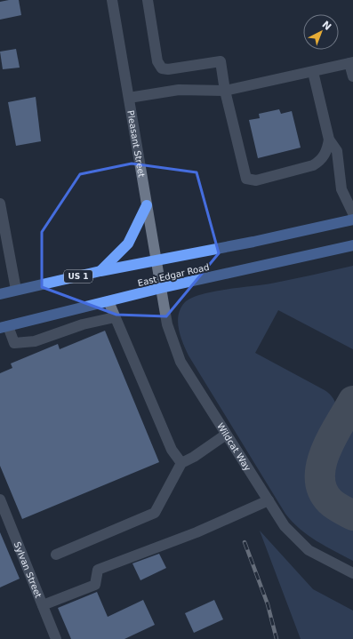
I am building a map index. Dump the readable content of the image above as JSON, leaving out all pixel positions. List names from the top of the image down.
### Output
{
  "streets": {
    "highway": ["East Edgar Road", "US 1"],
    "street": ["Pleasant Street", "Wildcat Way", "Sylvan Street"]
  },
  "crossings": [
    ["Pleasant Street", "East Edgar Road"],
    ["Pleasant Street", "Wildcat Way"],
    ["East Edgar Road", "Wildcat Way"]
  ],
  "north": "top right"
}
